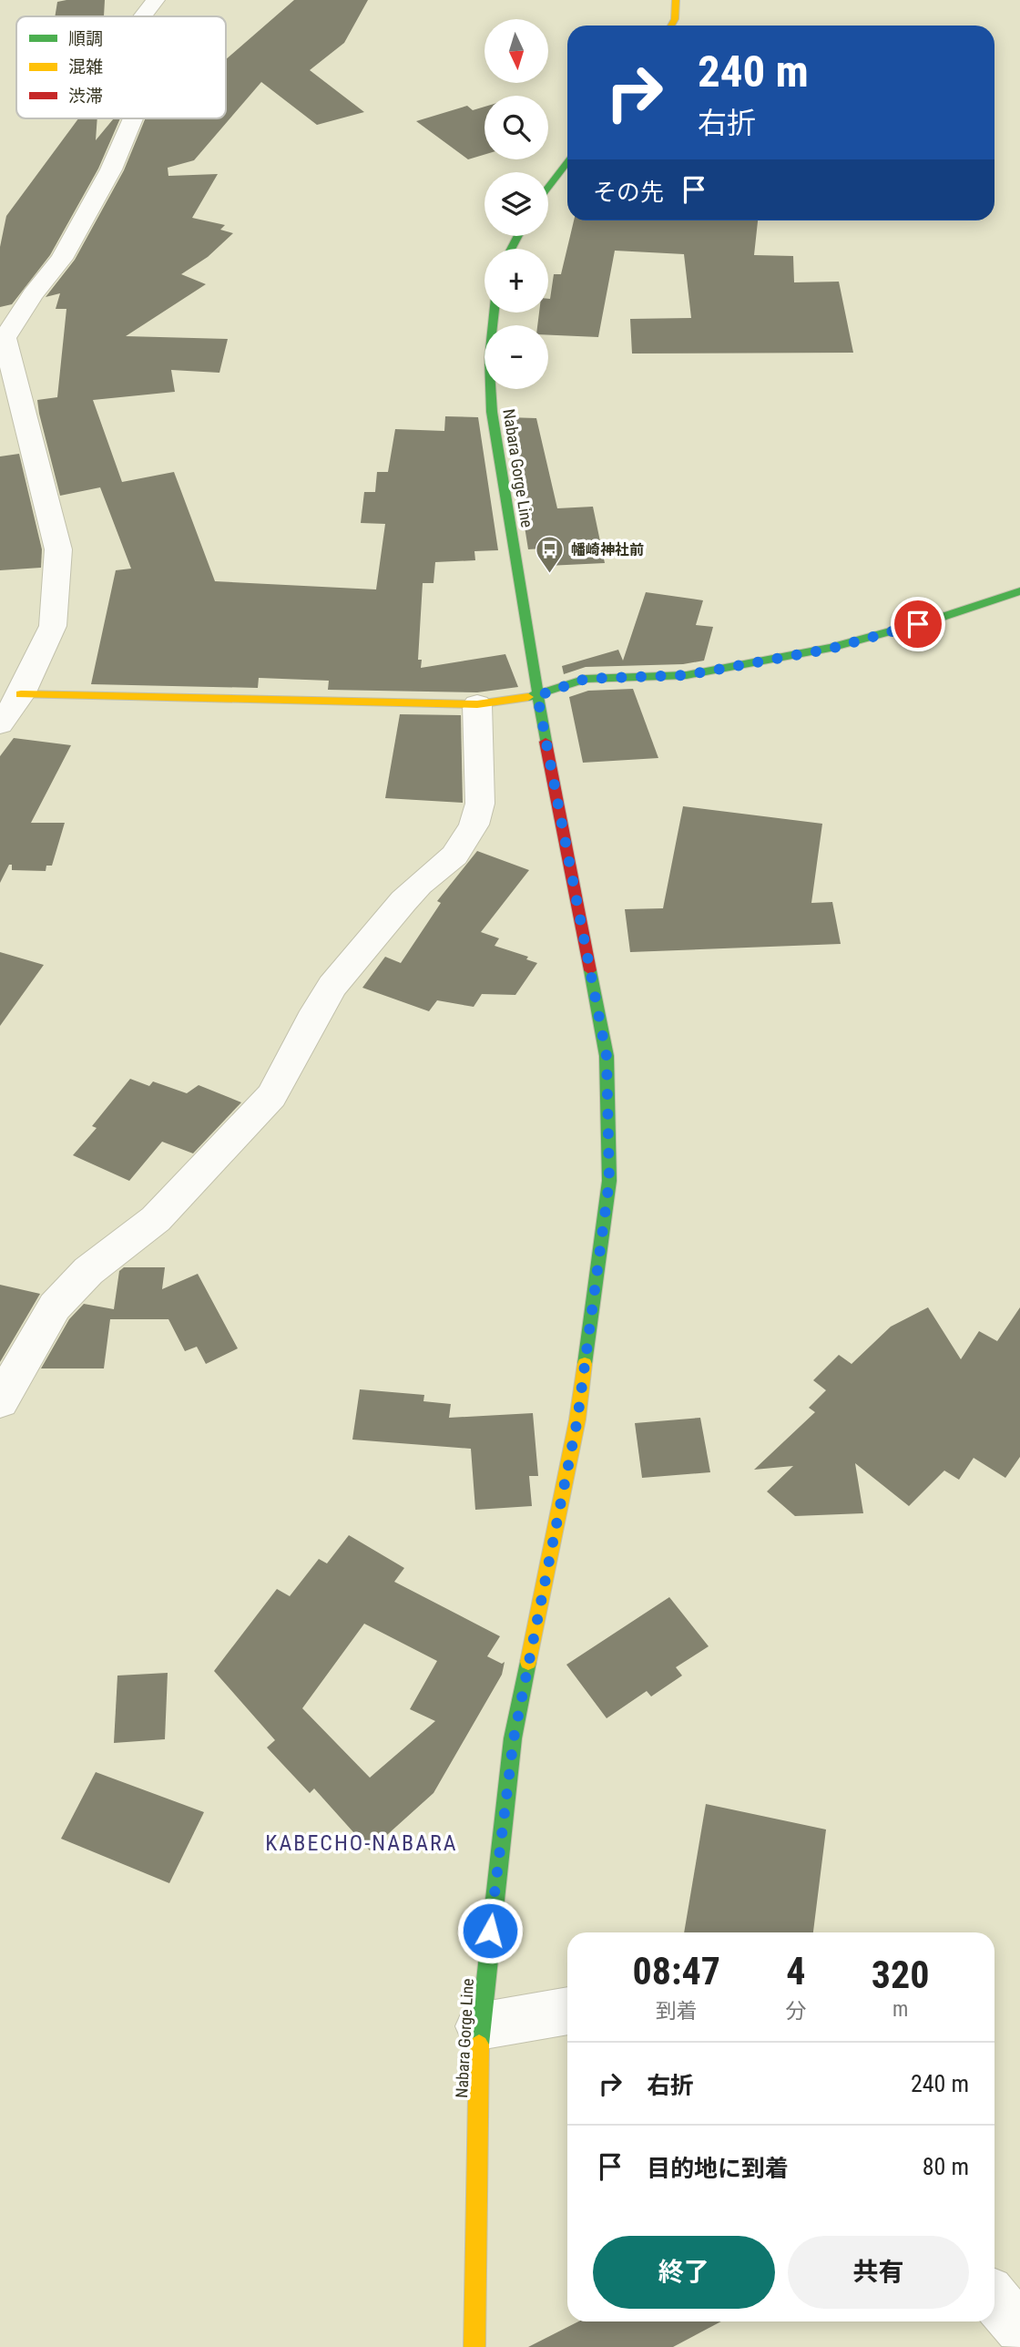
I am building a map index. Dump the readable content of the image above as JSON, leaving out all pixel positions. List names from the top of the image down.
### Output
{
  "streets": {
    "main road": ["Nabara Gorge Line"]
  },
  "districts": ["KABECHO-NABARA"],
  "places": {
    "bus stop": ["幡崎神社前"]
  },
  "legend": ["順調", "混雑", "渋滞"],
  "north": "bottom",
  "page": {
    "map_buttons": ["+", "−"],
    "turn": ["240 m", "右折"],
    "then": "その先",
    "eta": [
      "08:47",
      "到着",
      "4",
      "分",
      "320",
      "m"
    ],
    "list": [
      {
        "name": "右折",
        "value": "240 m"
      },
      {
        "name": "目的地に到着",
        "value": "80 m"
      }
    ],
    "buttons": ["終了", "共有"]
  }
}
